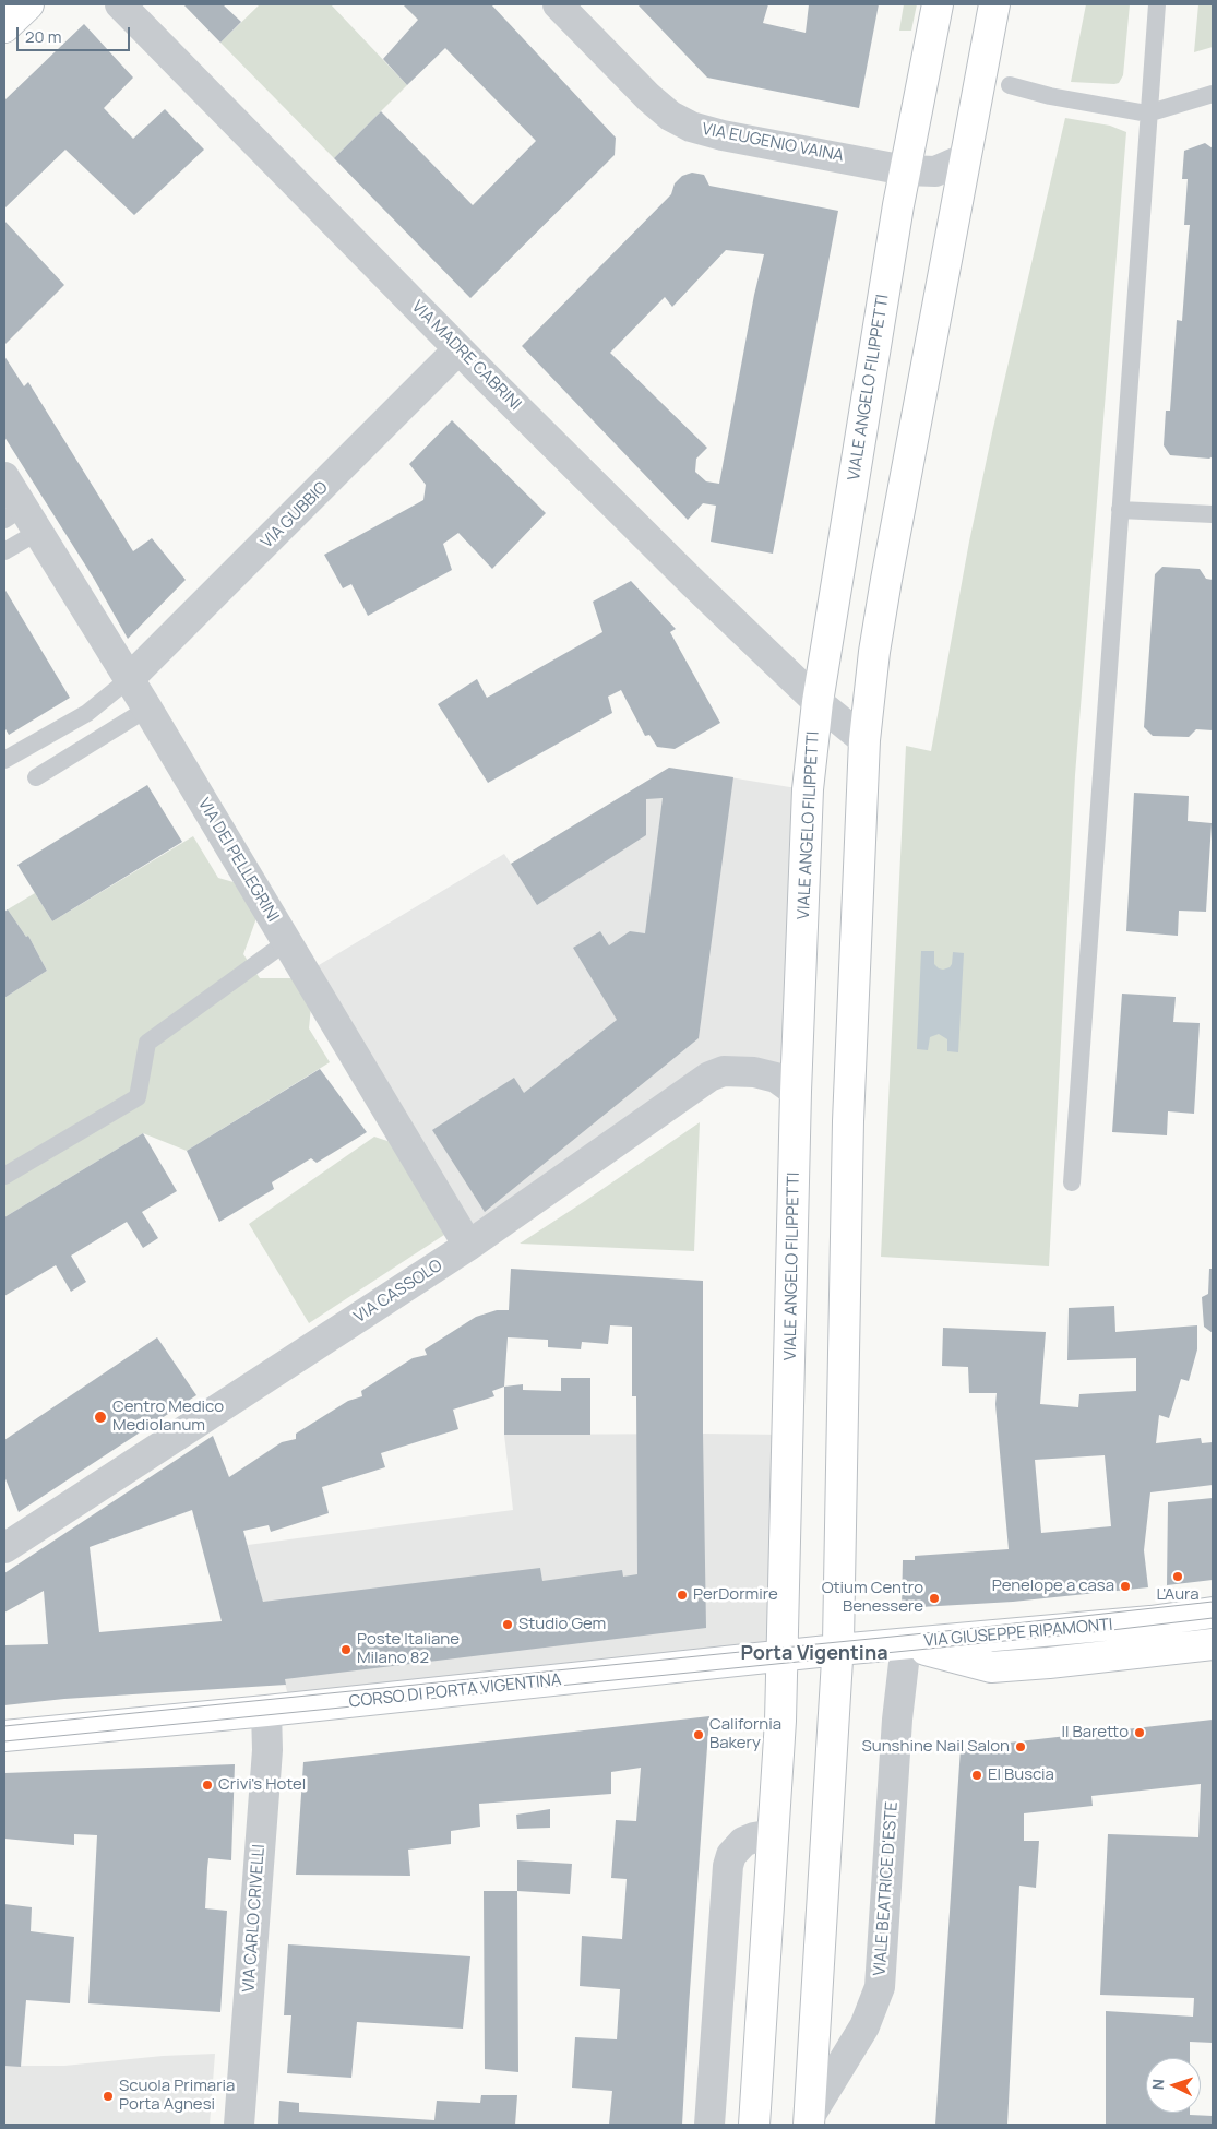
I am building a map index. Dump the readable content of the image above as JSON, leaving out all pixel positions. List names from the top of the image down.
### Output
{
  "streets": {
    "main road": [
      "VIALE ANGELO FILIPPETTI",
      "VIA GIUSEPPE RIPAMONTI",
      "CORSO DI PORTA VIGENTINA",
      "VIALE BEATRICE D'ESTE"
    ],
    "street": [
      "VIA EUGENIO VAINA",
      "VIA MADRE CABRINI",
      "VIA GUBBIO",
      "VIA DEI PELLEGRINI",
      "VIA CASSOLO",
      "VIA CARLO CRIVELLI"
    ]
  },
  "crossings": [
    ["VIA EUGENIO VAINA", "VIALE ANGELO FILIPPETTI"],
    ["VIA MADRE CABRINI", "VIALE ANGELO FILIPPETTI"],
    ["VIA MADRE CABRINI", "VIA GUBBIO"],
    ["VIALE ANGELO FILIPPETTI", "VIA CASSOLO"],
    ["VIALE ANGELO FILIPPETTI", "CORSO DI PORTA VIGENTINA"],
    ["VIA GUBBIO", "VIA DEI PELLEGRINI"],
    ["VIA DEI PELLEGRINI", "VIA CASSOLO"],
    ["VIA GIUSEPPE RIPAMONTI", "CORSO DI PORTA VIGENTINA"],
    ["VIA GIUSEPPE RIPAMONTI", "VIALE BEATRICE D'ESTE"],
    ["CORSO DI PORTA VIGENTINA", "VIALE BEATRICE D'ESTE"],
    ["CORSO DI PORTA VIGENTINA", "VIA CARLO CRIVELLI"]
  ],
  "districts": ["Porta Vigentina"],
  "places": [
    "Centro Medico Mediolanum",
    "L'Aura",
    "Penelope a casa",
    "PerDormire",
    "Otium Centro Benessere",
    "Studio Gem",
    "Poste Italiane Milano 82",
    "Il Baretto",
    "California Bakery",
    "Sunshine Nail Salon",
    "El Buscia",
    "Crivi's Hotel",
    "Scuola Primaria Porta Agnesi"
  ],
  "scale_bar": "20 m",
  "north": "left"
}
